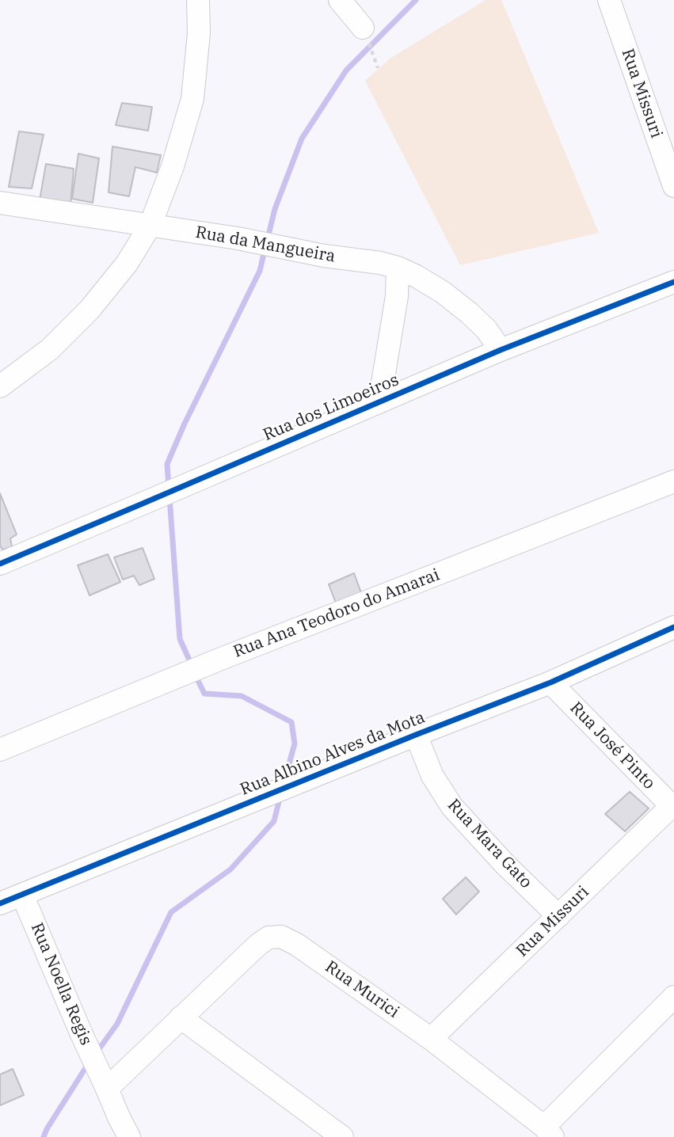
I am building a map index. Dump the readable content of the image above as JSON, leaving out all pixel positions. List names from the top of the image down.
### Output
{
  "streets": {
    "street": [
      "Rua Missuri",
      "Rua da Mangueira",
      "Rua dos Limoeiros",
      "Rua Ana Teodoro do Amarai",
      "Rua José Pinto",
      "Rua Albino Alves da Mota",
      "Rua Mara Gato",
      "Rua Noella Regis",
      "Rua Murici"
    ]
  },
  "crossings": [
    ["Rua Missuri", "Rua José Pinto"],
    ["Rua Missuri", "Rua Mara Gato"],
    ["Rua Missuri", "Rua Murici"],
    ["Rua da Mangueira", "Rua dos Limoeiros"],
    ["Rua José Pinto", "Rua Albino Alves da Mota"],
    ["Rua Albino Alves da Mota", "Rua Mara Gato"],
    ["Rua Albino Alves da Mota", "Rua Noella Regis"],
    ["Rua Noella Regis", "Rua Murici"]
  ]
}
